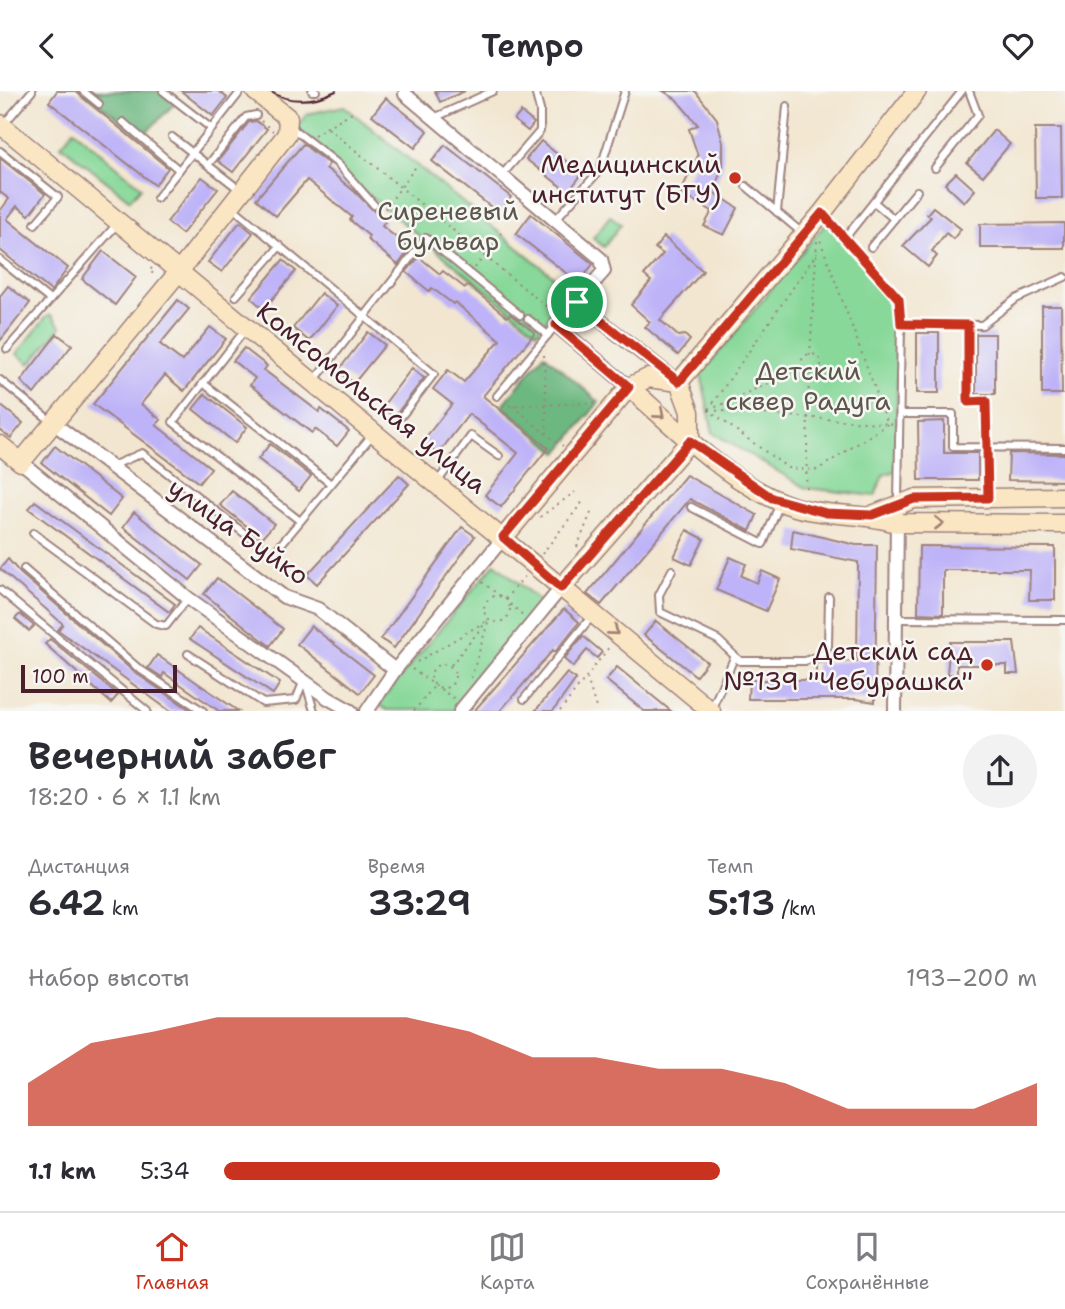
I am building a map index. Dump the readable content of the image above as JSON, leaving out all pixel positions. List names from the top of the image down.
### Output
{
  "streets": {
    "street": ["Комсомольская улица", "улица Буйко"]
  },
  "parks": ["Сиреневый бульвар", "Детский сквер Радуга"],
  "places": ["Медицинский институт (БГУ)", "Детский сад №139 \"Чебурашка\""],
  "scale_bar": "100 m",
  "page": {
    "header": "Tempo",
    "scale": "100 m",
    "heading": ["Вечерний забег", "18:20 · 6 × 1.1 km"],
    "stats": [
      ["Дистанция", "6.42 km"],
      ["Время", "33:29"],
      ["Темп", "5:13 /km"]
    ],
    "chart": ["Набор высоты", "193–200 m"],
    "list": [
      {
        "name": "1.1 km",
        "note": "5:34"
      }
    ],
    "tabs": ["Главная", "Карта", "Сохранённые"]
  }
}
